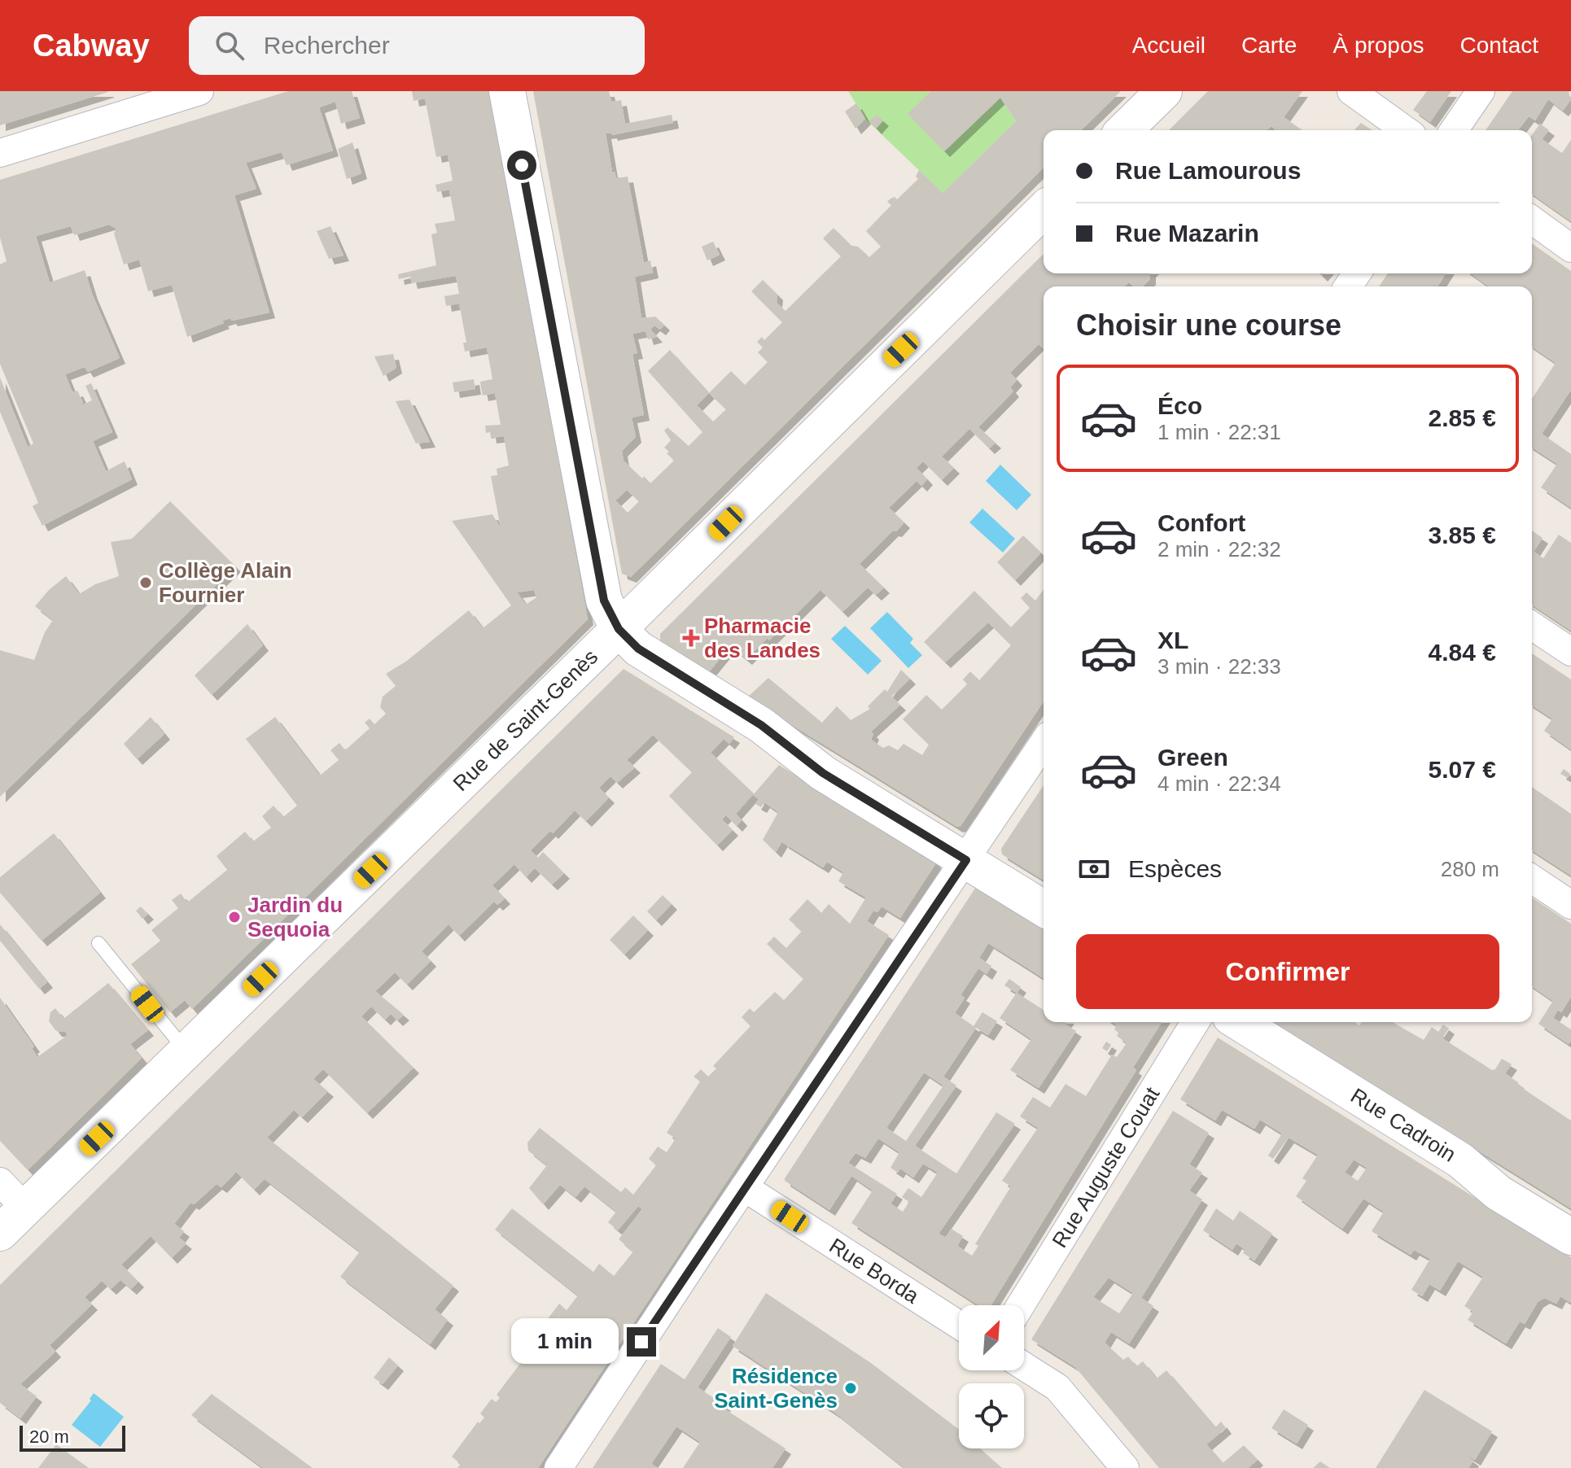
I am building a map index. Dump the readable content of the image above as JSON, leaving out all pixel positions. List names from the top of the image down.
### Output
{
  "streets": {
    "street": [
      "Rue de Saint-Genès",
      "Rue Cadroin",
      "Rue Auguste Couat",
      "Rue Borda"
    ]
  },
  "places": {
    "other": ["Collège Alain Fournier", "Jardin du Sequoia", "Résidence Saint-Genès"],
    "health": ["Pharmacie des Landes"]
  },
  "scale_bar": "20 m",
  "north": "top right",
  "page": {
    "header": "Cabway",
    "search": "Rechercher",
    "nav": [
      "Accueil",
      "Carte",
      "À propos",
      "Contact"
    ],
    "banner": ["Rue Lamourous", "Rue Mazarin"],
    "heading": "Choisir une course",
    "list": [
      {
        "name": "Éco",
        "note": "1 min · 22:31",
        "value": "2.85 €"
      },
      {
        "name": "Confort",
        "note": "2 min · 22:32",
        "value": "3.85 €"
      },
      {
        "name": "XL",
        "note": "3 min · 22:33",
        "value": "4.84 €"
      },
      {
        "name": "Green",
        "note": "4 min · 22:34",
        "value": "5.07 €"
      }
    ],
    "pay": ["Espèces", "280 m"],
    "buttons": "Confirmer",
    "bubble": "1 min",
    "scale": "20 m"
  }
}
